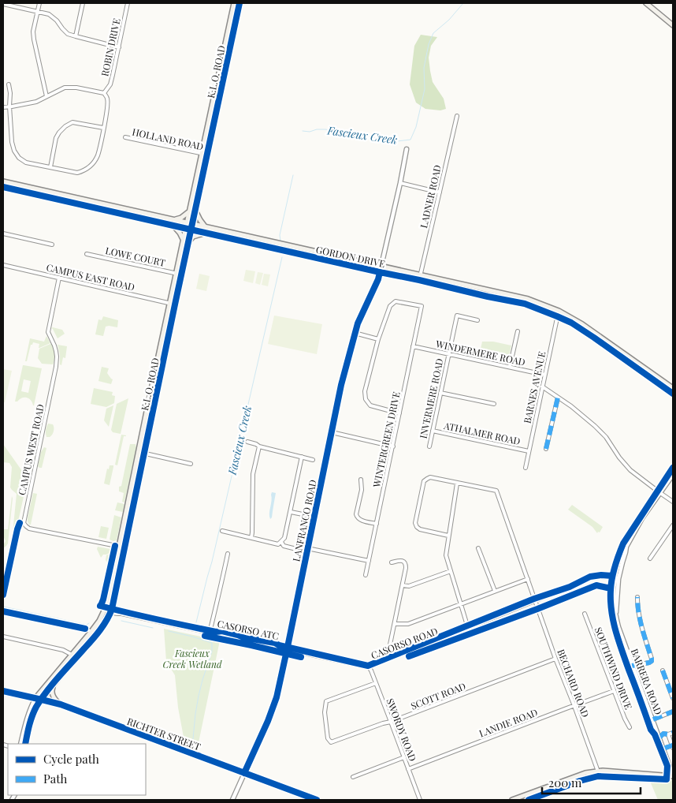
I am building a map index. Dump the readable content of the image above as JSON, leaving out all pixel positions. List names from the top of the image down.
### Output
{
  "streets": {
    "main road": ["K.L.O. ROAD", "GORDON DRIVE", "RICHTER STREET"],
    "street": [
      "ROBIN DRIVE",
      "HOLLAND ROAD",
      "LADNER ROAD",
      "LOWE COURT",
      "CAMPUS EAST ROAD",
      "WINDERMERE ROAD",
      "BARNES AVENUE",
      "INVERMERE ROAD",
      "ATHALMER ROAD",
      "WINTERGREEN DRIVE",
      "CAMPUS WEST ROAD",
      "LANFRANCO ROAD",
      "CASORSO ROAD",
      "SOUTHWIND DRIVE",
      "BARRERA ROAD",
      "BECHARD ROAD",
      "SCOTT ROAD",
      "LANDIE ROAD",
      "SWORDY ROAD"
    ],
    "cycle path": ["CASORSO ATC"]
  },
  "crossings": [
    ["K.L.O. ROAD", "HOLLAND ROAD"],
    ["K.L.O. ROAD", "LOWE COURT"],
    ["K.L.O. ROAD", "GORDON DRIVE"],
    ["K.L.O. ROAD", "CAMPUS EAST ROAD"],
    ["K.L.O. ROAD", "CAMPUS WEST ROAD"],
    ["K.L.O. ROAD", "CASORSO ROAD"],
    ["K.L.O. ROAD", "RICHTER STREET"],
    ["LADNER ROAD", "GORDON DRIVE"],
    ["GORDON DRIVE", "BARNES AVENUE"],
    ["GORDON DRIVE", "LANFRANCO ROAD"],
    ["CAMPUS EAST ROAD", "CAMPUS WEST ROAD"],
    ["WINDERMERE ROAD", "BARNES AVENUE"],
    ["WINDERMERE ROAD", "INVERMERE ROAD"],
    ["WINDERMERE ROAD", "WINTERGREEN DRIVE"],
    ["BARNES AVENUE", "ATHALMER ROAD"],
    ["INVERMERE ROAD", "ATHALMER ROAD"],
    ["LANFRANCO ROAD", "CASORSO ROAD"],
    ["LANFRANCO ROAD", "RICHTER STREET"],
    ["CASORSO ROAD", "BARRERA ROAD"],
    ["CASORSO ROAD", "BECHARD ROAD"],
    ["CASORSO ROAD", "SWORDY ROAD"],
    ["SOUTHWIND DRIVE", "LANDIE ROAD"],
    ["BECHARD ROAD", "SCOTT ROAD"],
    ["BECHARD ROAD", "LANDIE ROAD"],
    ["SCOTT ROAD", "SWORDY ROAD"],
    ["LANDIE ROAD", "SWORDY ROAD"]
  ],
  "water": ["Fascieux Creek"],
  "parks": ["Fascieux Creek Wetland"],
  "legend": ["Cycle path", "Path"],
  "scale_bar": "200 m"
}
